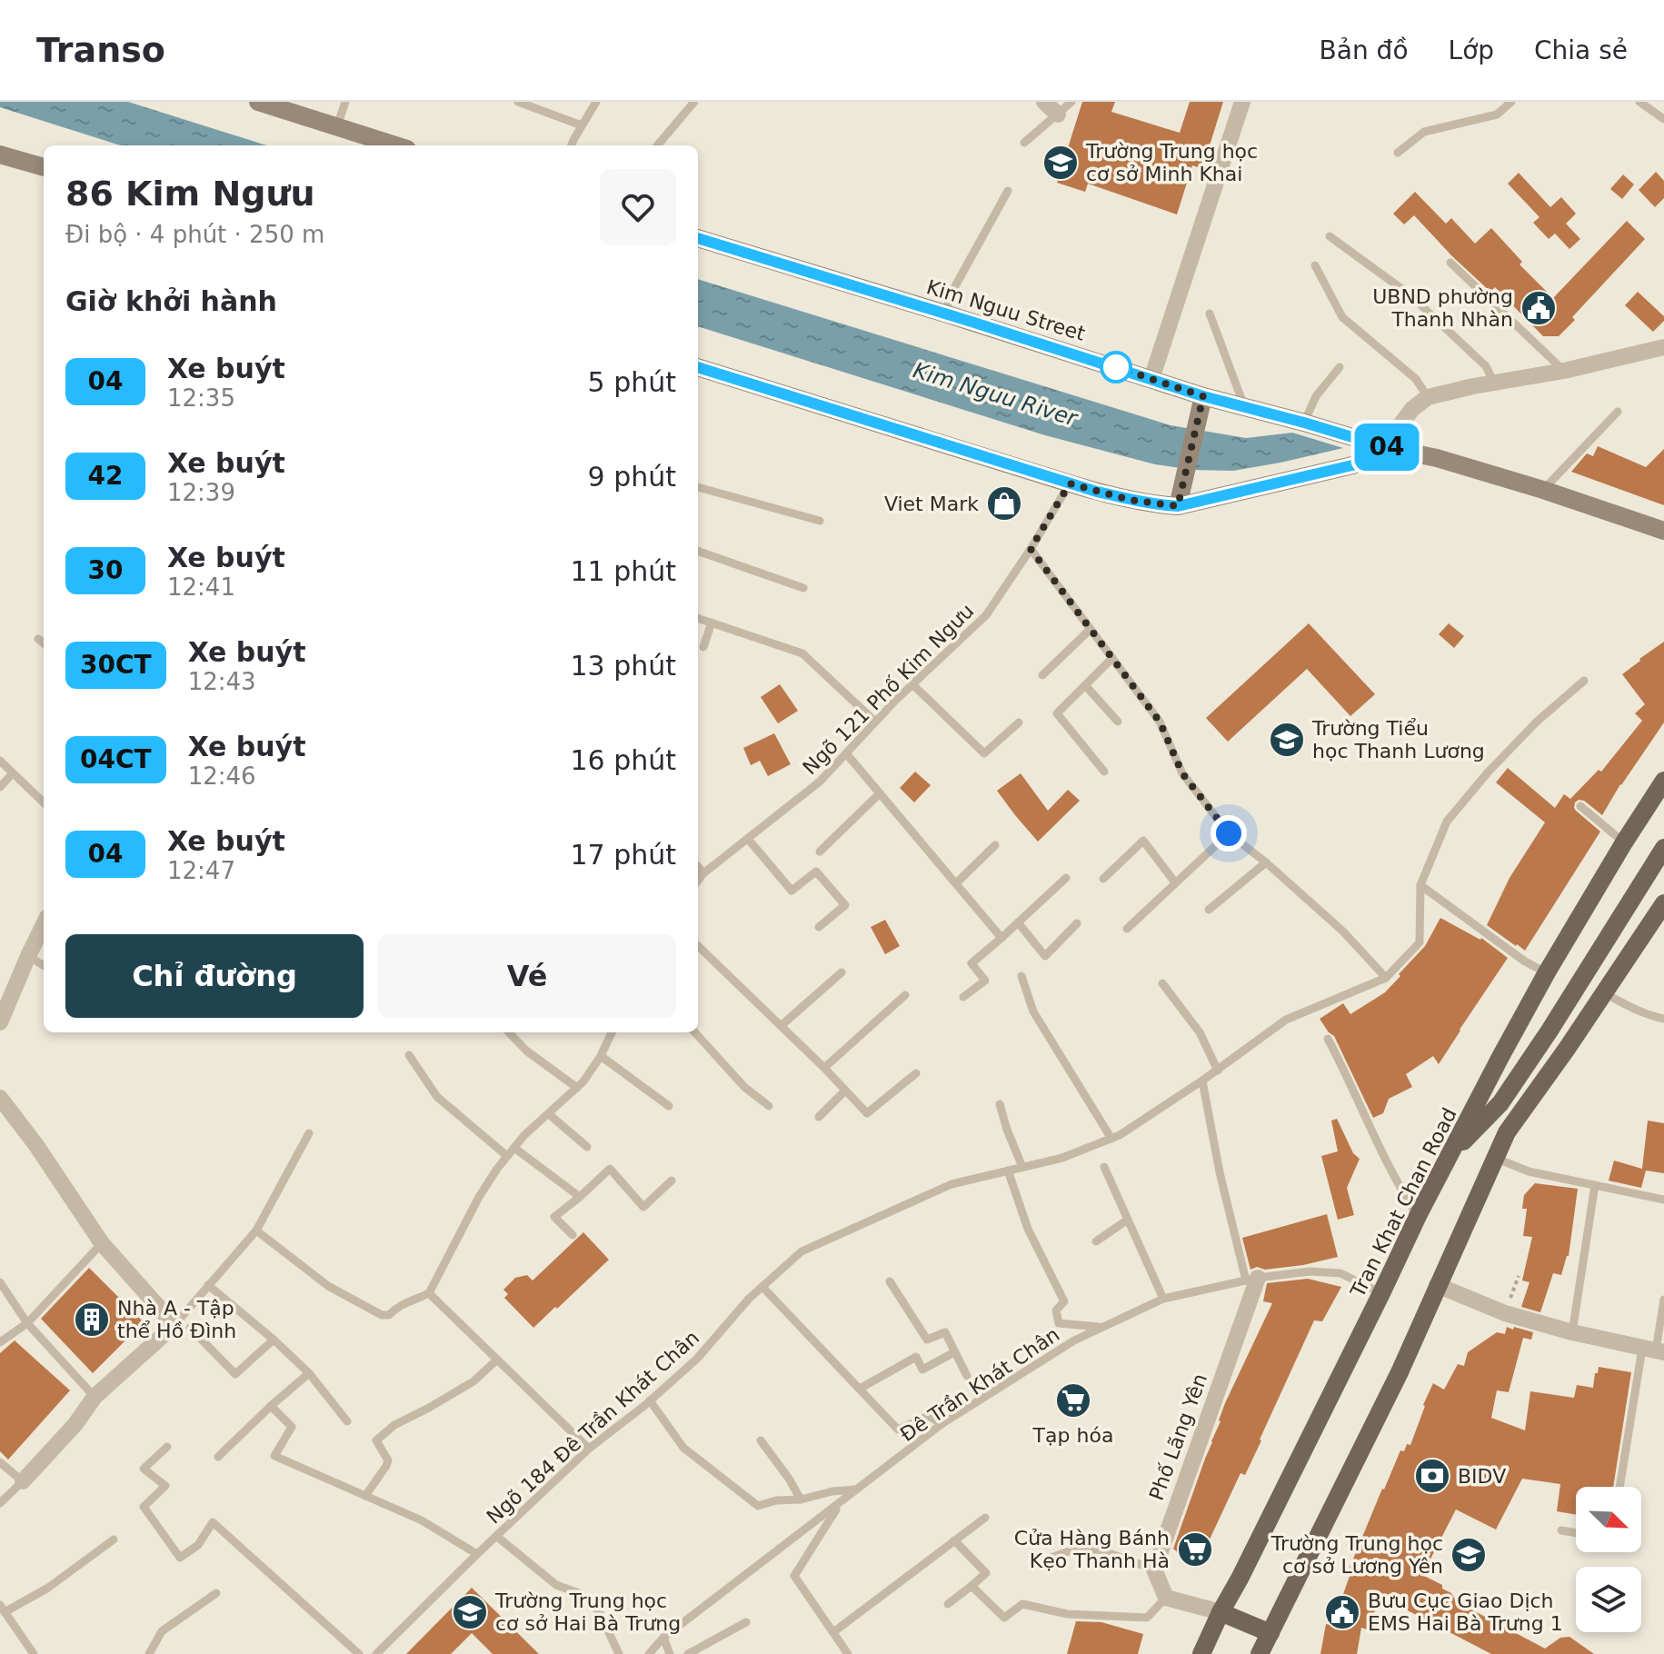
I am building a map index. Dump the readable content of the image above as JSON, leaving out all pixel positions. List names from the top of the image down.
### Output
{
  "streets": {
    "main road": ["Kim Nguu Street", "Tran Khat Chan Road"],
    "street": ["Phố Lãng Yên"],
    "lane": ["Ngõ 121 Phố Kim Ngưu", "Đê Trần Khát Chân", "Ngõ 184 Đê Trần Khát Chân"]
  },
  "crossings": [
    ["Tran Khat Chan Road", "Đê Trần Khát Chân"],
    ["Đê Trần Khát Chân", "Phố Lãng Yên"]
  ],
  "water": ["Kim Nguu River"],
  "places": {
    "school or university": [
      "Trường Trung học cơ sở Minh Khai",
      "Trường Tiểu học Thanh Lương",
      "Trường Trung học cơ sở Lương Yên",
      "Trường Trung học cơ sở Hai Bà Trưng"
    ],
    "public building": ["UBND phường Thanh Nhàn", "Bưu Cục Giao Dịch EMS Hai Bà Trưng 1"],
    "shop": ["Viet Mark"],
    "building": ["Nhà A - Tập thể Hồ Đình"],
    "supermarket": ["Tạp hóa", "Cửa Hàng Bánh Kẹo Thanh Hà"],
    "bank": ["BIDV"]
  },
  "lines": ["bus line 04"],
  "north": "bottom right",
  "page": {
    "header": "Transo",
    "nav": ["Bản đồ", "Lớp", "Chia sẻ"],
    "on_map": "04",
    "heading": [
      ["86 Kim Ngưu", "Đi bộ · 4 phút · 250 m"],
      "Giờ khởi hành"
    ],
    "list": [
      {
        "mark": "04",
        "name": "Xe buýt",
        "note": "12:35",
        "value": "5 phút"
      },
      {
        "mark": "42",
        "name": "Xe buýt",
        "note": "12:39",
        "value": "9 phút"
      },
      {
        "mark": "30",
        "name": "Xe buýt",
        "note": "12:41",
        "value": "11 phút"
      },
      {
        "mark": "30CT",
        "name": "Xe buýt",
        "note": "12:43",
        "value": "13 phút"
      },
      {
        "mark": "04CT",
        "name": "Xe buýt",
        "note": "12:46",
        "value": "16 phút"
      },
      {
        "mark": "04",
        "name": "Xe buýt",
        "note": "12:47",
        "value": "17 phút"
      }
    ],
    "buttons": ["Chỉ đường", "Vé"]
  }
}
